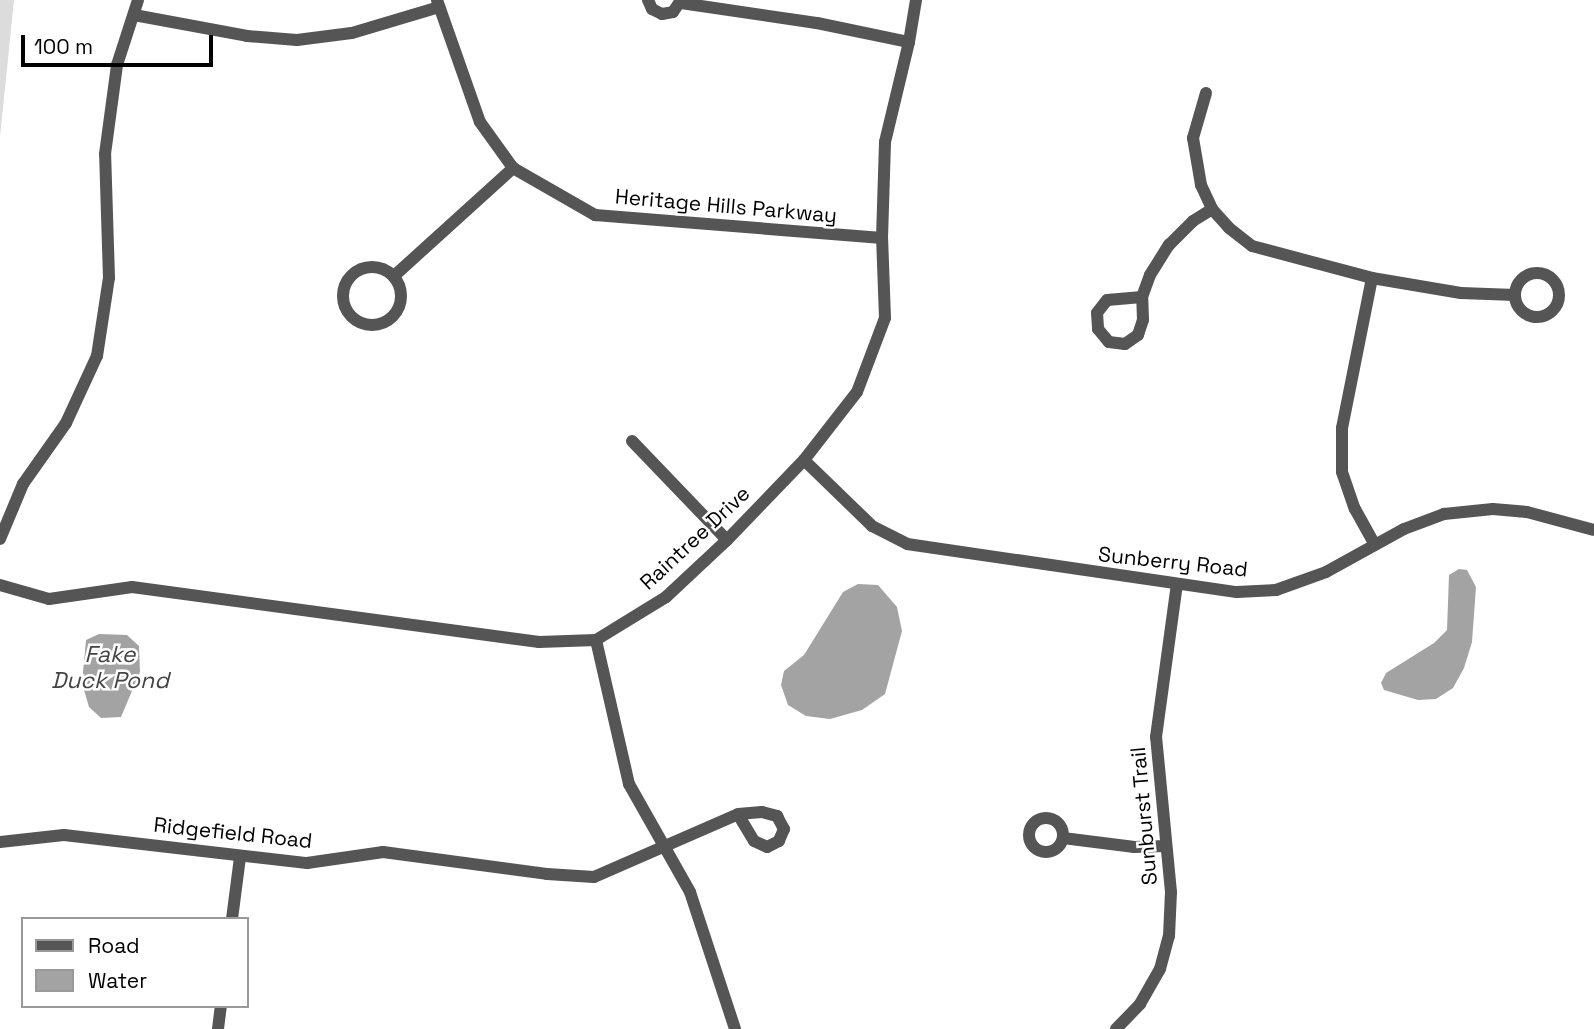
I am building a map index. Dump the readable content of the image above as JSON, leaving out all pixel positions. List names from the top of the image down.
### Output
{
  "streets": {
    "street": [
      "Heritage Hills Parkway",
      "Raintree Drive",
      "Sunberry Road",
      "Sunburst Trail",
      "Ridgefield Road"
    ]
  },
  "crossings": [
    ["Heritage Hills Parkway", "Raintree Drive"],
    ["Raintree Drive", "Sunberry Road"],
    ["Sunberry Road", "Sunburst Trail"]
  ],
  "water": ["Fake Duck Pond"],
  "legend": ["Road", "Water"],
  "scale_bar": "100 m"
}
